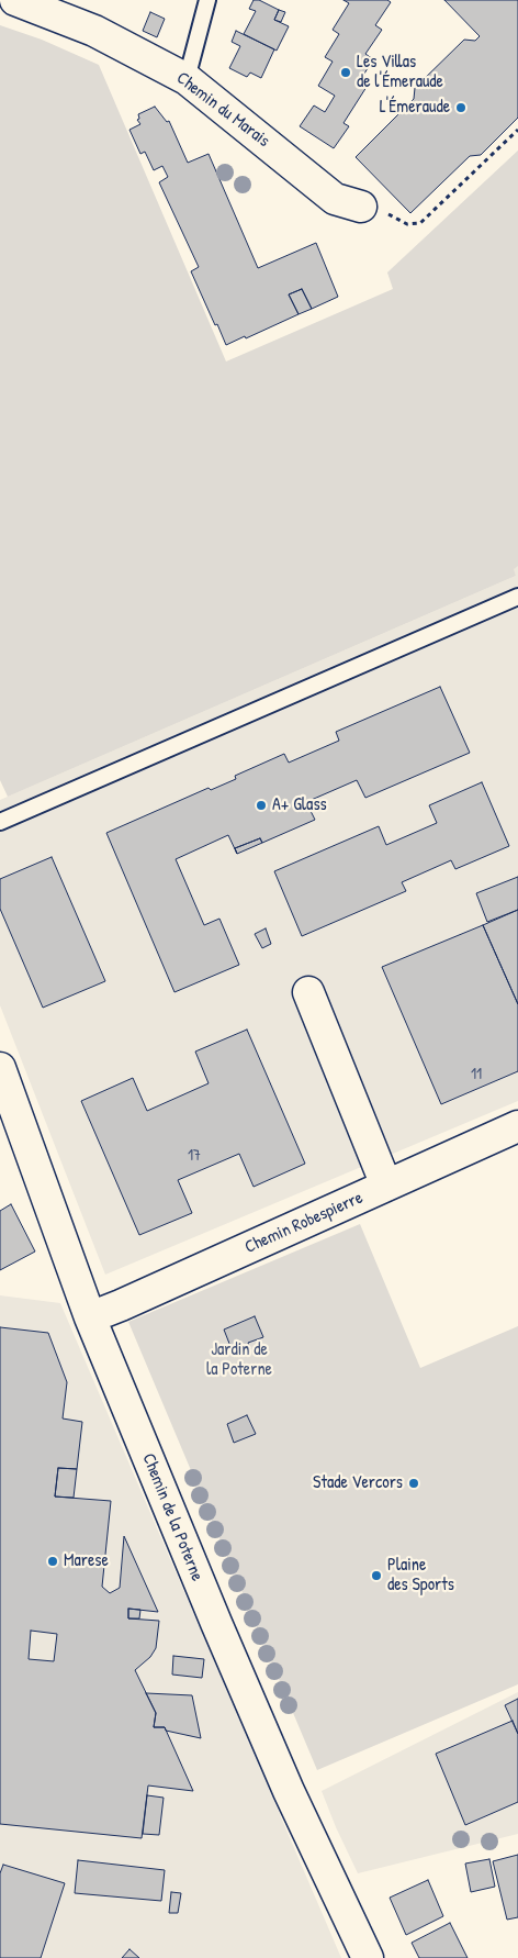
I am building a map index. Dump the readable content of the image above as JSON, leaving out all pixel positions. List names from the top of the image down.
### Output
{
  "streets": {
    "street": ["Chemin du Marais", "Chemin Robespierre", "Chemin de la Poterne"]
  },
  "crossings": [
    ["Chemin Robespierre", "Chemin de la Poterne"]
  ],
  "parks": ["Jardin de la Poterne"],
  "places": [
    "Les Villas de l'Émeraude",
    "L'Émeraude",
    "A+ Glass",
    "Stade Vercors",
    "Marese",
    "Plaine des Sports"
  ],
  "house_numbers": ["11", "17"]
}
